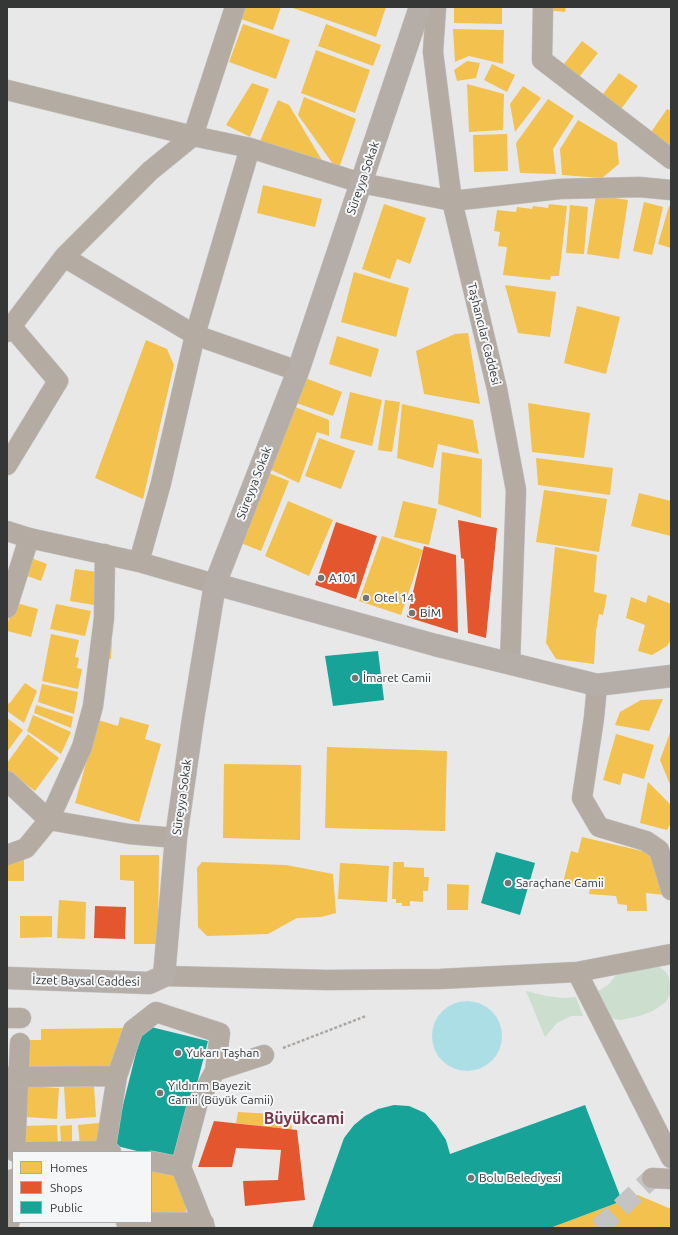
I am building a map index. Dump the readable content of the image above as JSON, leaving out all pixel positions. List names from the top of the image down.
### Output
{
  "streets": {
    "main road": ["Süreyya Sokak", "İzzet Baysal Caddesi"],
    "street": ["Taşhancılar Caddesi"]
  },
  "crossings": [
    ["Süreyya Sokak", "İzzet Baysal Caddesi"]
  ],
  "districts": ["Büyükcami"],
  "places": [
    "A101",
    "Otel 14",
    "BİM",
    "İmaret Camii",
    "Saraçhane Camii",
    "Yukarı Taşhan",
    "Yıldırım Bayezit Camii (Büyük Camii)",
    "Bolu Belediyesi"
  ],
  "legend": ["Homes", "Shops", "Public"]
}
